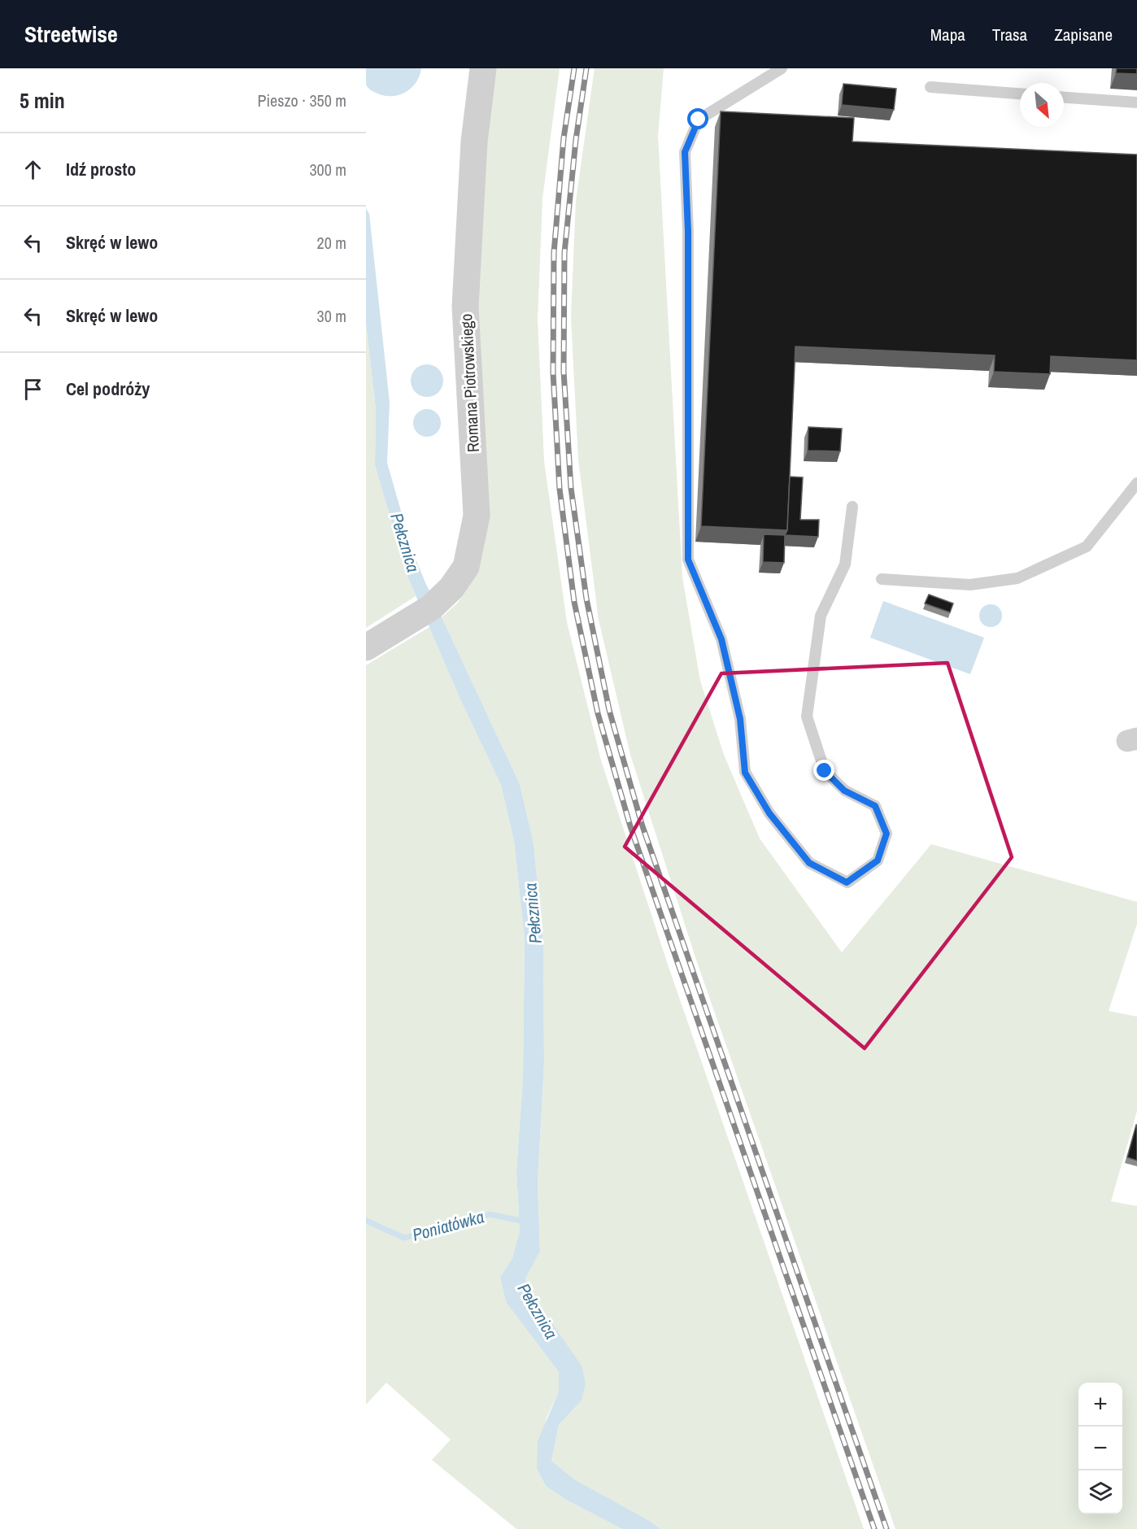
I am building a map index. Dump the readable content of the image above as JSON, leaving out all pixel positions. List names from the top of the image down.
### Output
{
  "streets": {
    "street": ["Romana Piotrowskiego"]
  },
  "water": ["Pełcznica", "Poniatówka"],
  "north": "bottom right",
  "page": {
    "header": "Streetwise",
    "nav": ["Mapa", "Trasa", "Zapisane"],
    "heading": ["5 min", "Pieszo · 350 m"],
    "list": [
      ["Idź prosto", "300 m"],
      ["Skręć w lewo", "20 m"],
      ["Skręć w lewo", "30 m"],
      "Cel podróży"
    ],
    "map_buttons": ["+", "−"]
  }
}
